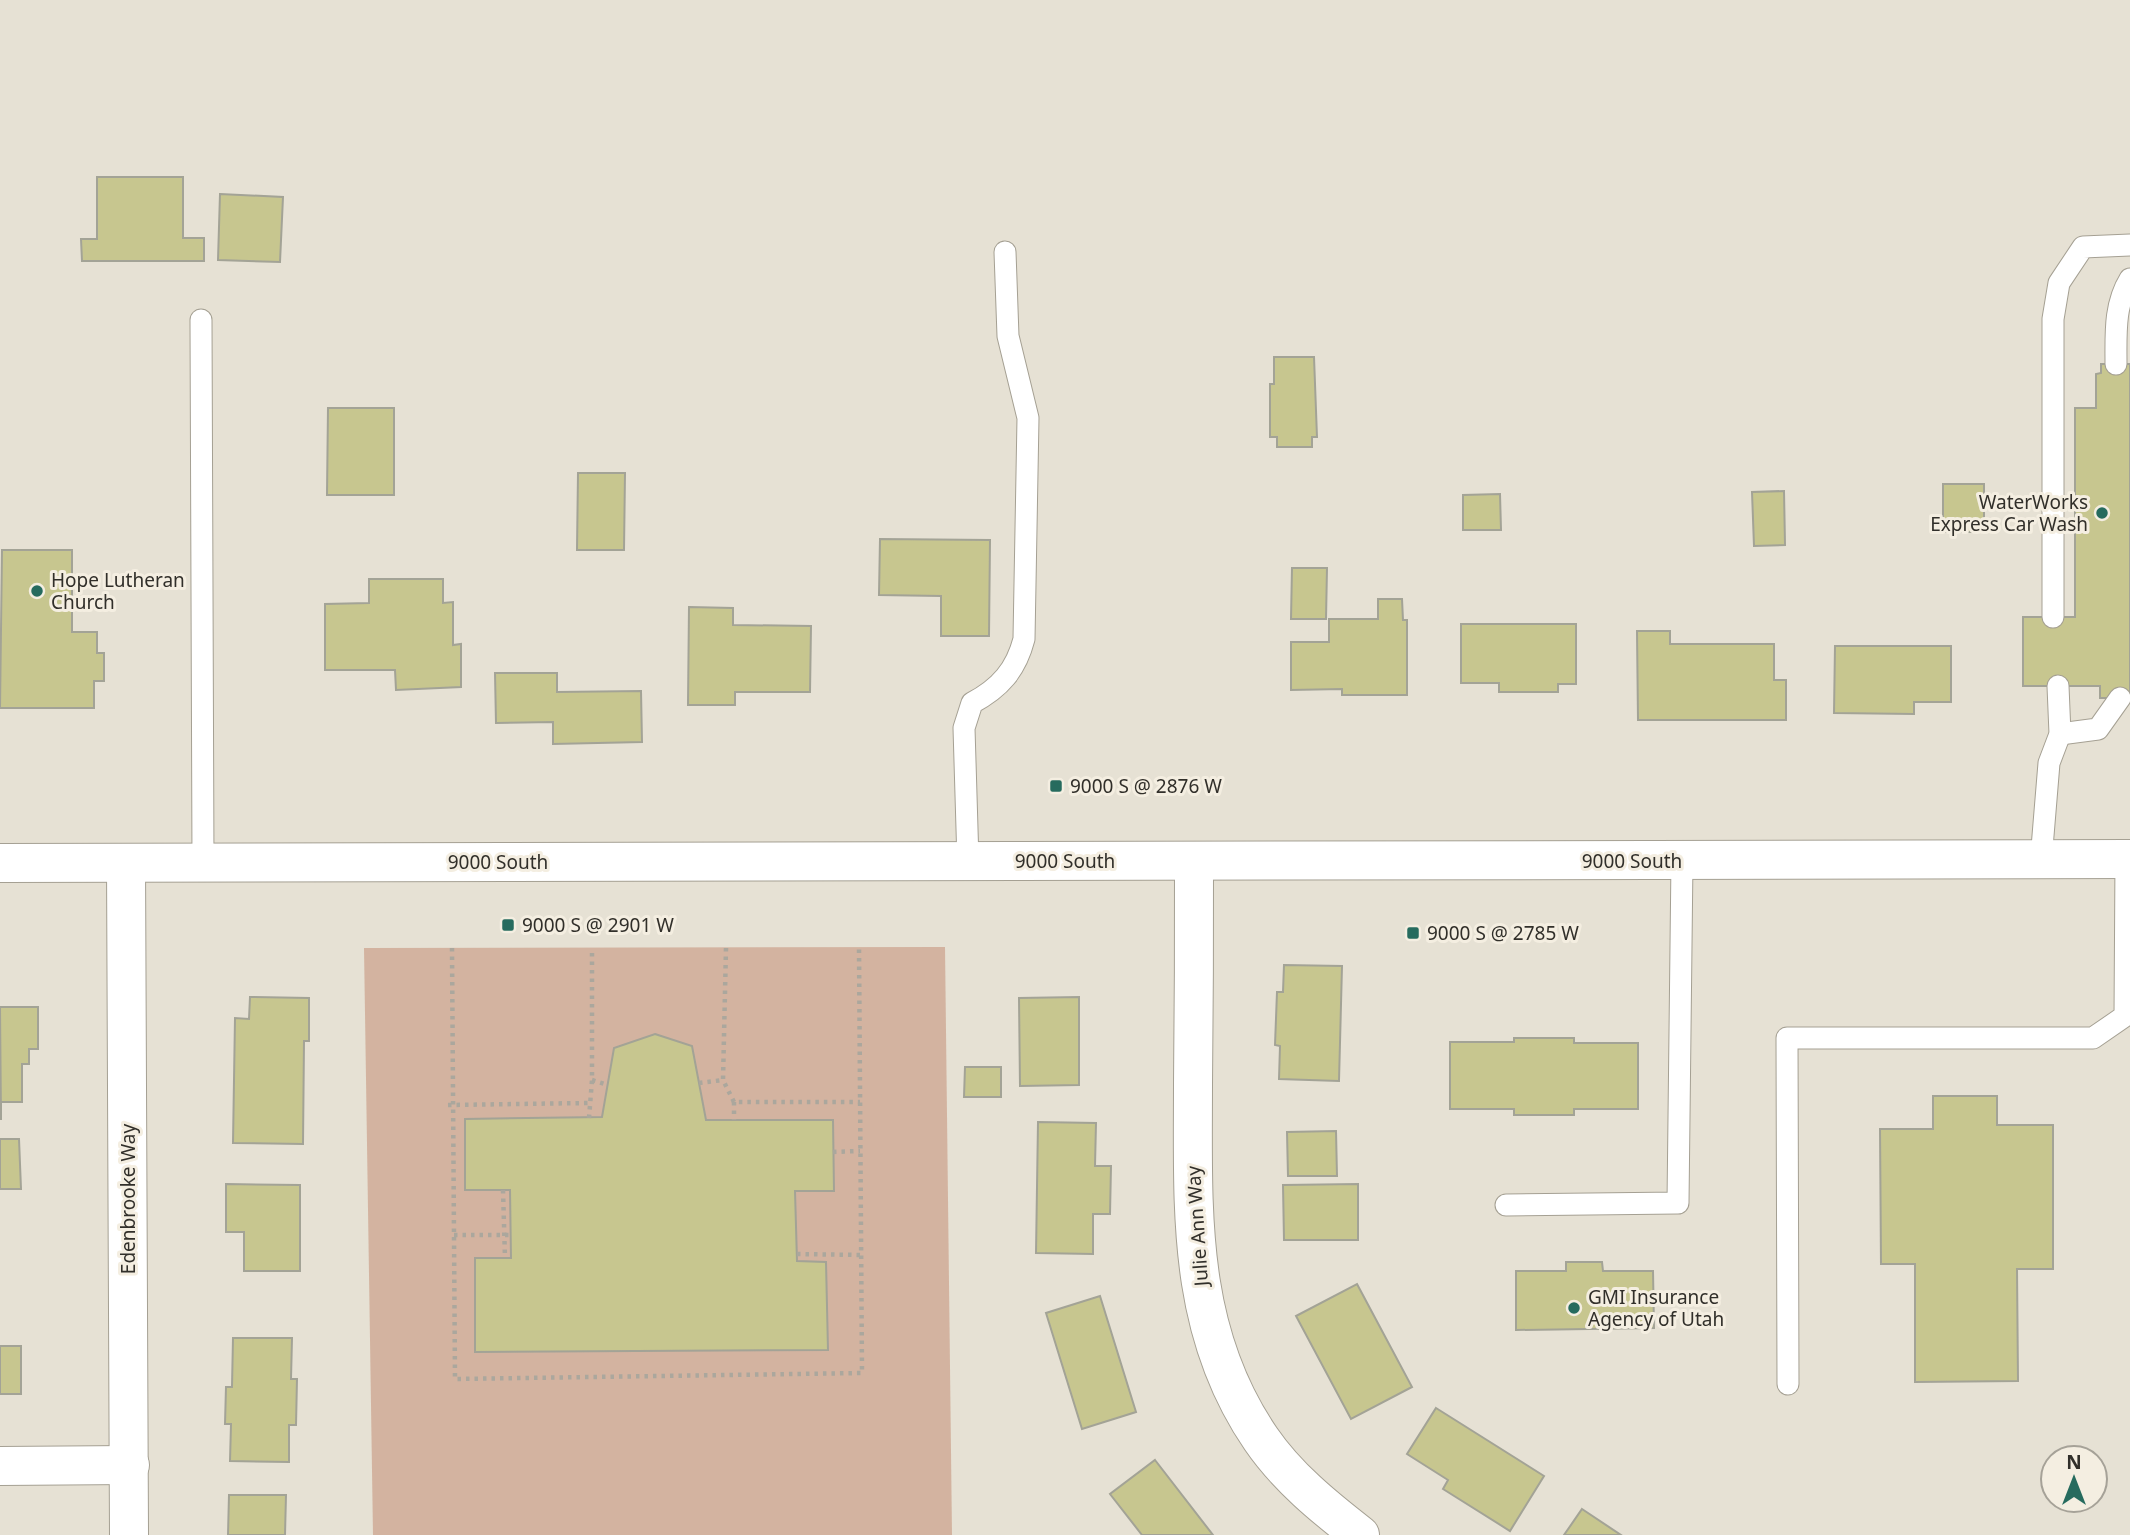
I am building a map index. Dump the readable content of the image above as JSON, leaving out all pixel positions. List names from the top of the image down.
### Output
{
  "streets": {
    "main road": ["9000 South", "Edenbrooke Way", "Julie Ann Way"]
  },
  "crossings": [
    ["9000 South", "Edenbrooke Way"],
    ["9000 South", "Julie Ann Way"]
  ],
  "places": {
    "other": ["WaterWorks Express Car Wash", "Hope Lutheran Church", "GMI Insurance Agency of Utah"],
    "transit": ["9000 S @ 2876 W", "9000 S @ 2901 W", "9000 S @ 2785 W"]
  },
  "north": "top"
}
